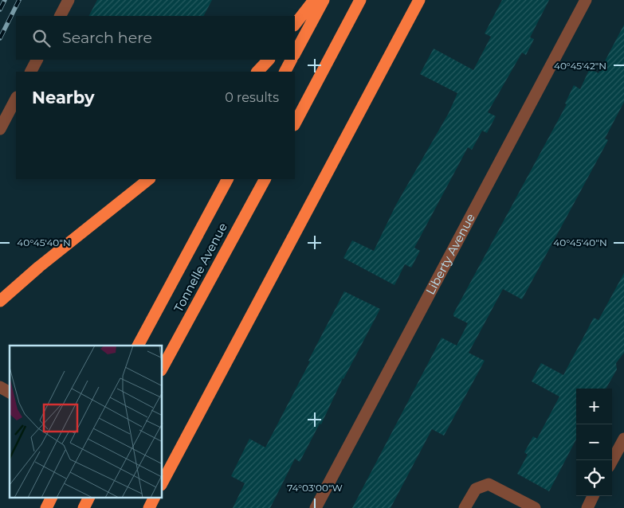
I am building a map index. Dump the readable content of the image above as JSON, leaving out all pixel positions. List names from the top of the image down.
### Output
{
  "streets": {
    "highway": ["Tonnelle Avenue"],
    "street": ["Liberty Avenue"]
  },
  "page": {
    "search": "Search here",
    "heading": ["Nearby", "0 results"],
    "map_buttons": ["+", "−"]
  },
  "coordinates": ["40°45'42\"N", "40°45'40\"N", "74°03'00\"W"]
}
